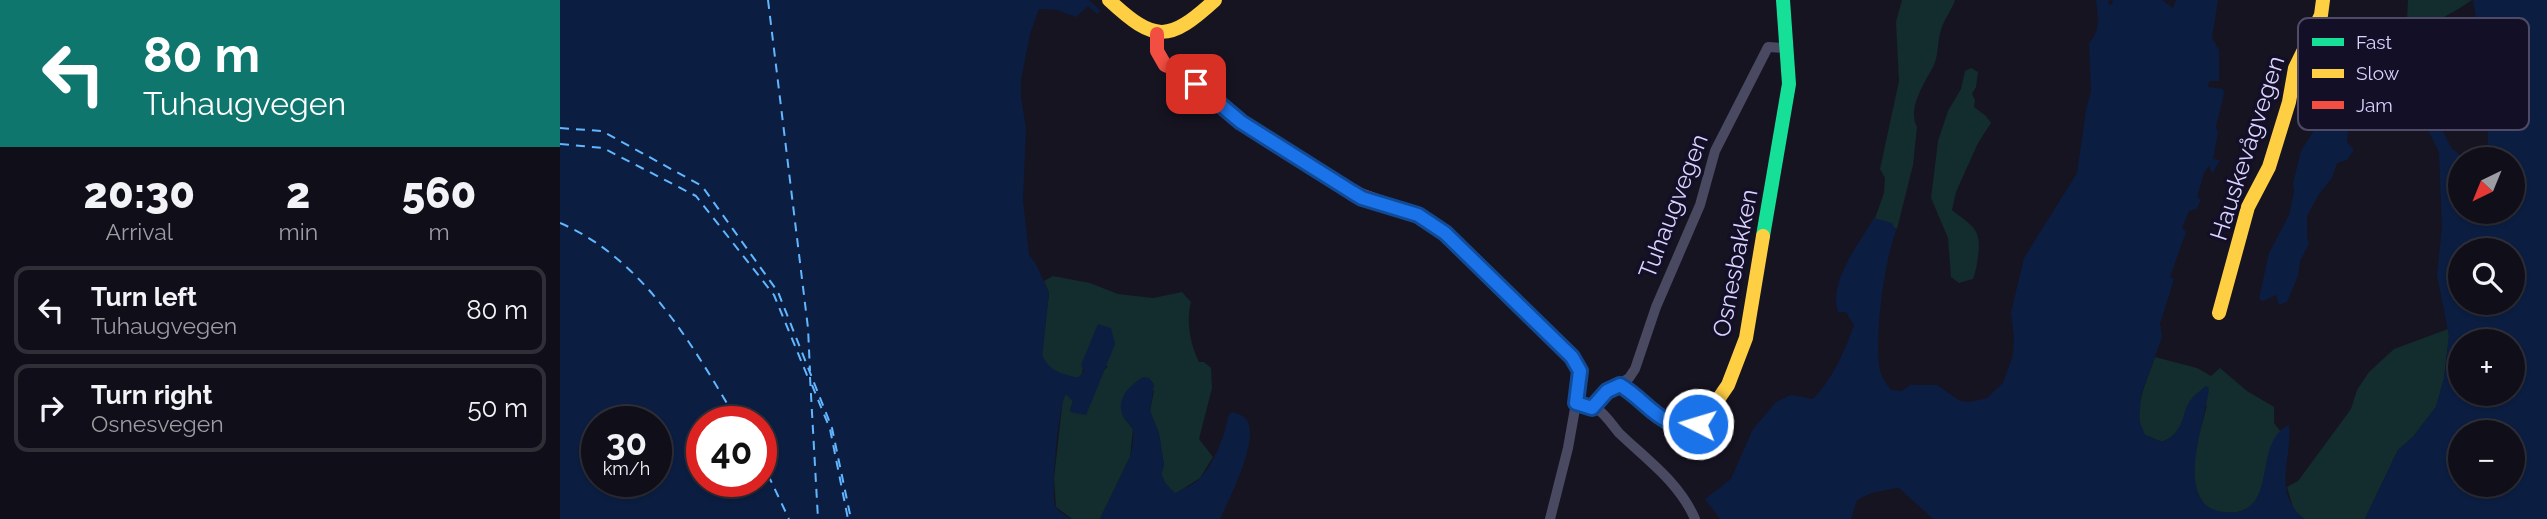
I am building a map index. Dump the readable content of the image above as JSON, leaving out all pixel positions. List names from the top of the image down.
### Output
{
  "streets": {
    "street": ["Hauskevågvegen", "Tuhaugvegen", "Osnesbakken"]
  },
  "crossings": [
    ["Tuhaugvegen", "Osnesbakken"]
  ],
  "legend": ["Fast", "Slow", "Jam"],
  "north": "bottom left",
  "page": {
    "turn": ["80 m", "Tuhaugvegen"],
    "eta": [
      "20:30",
      "Arrival",
      "2",
      "min",
      "560",
      "m"
    ],
    "map_buttons": ["+", "−"],
    "list": [
      {
        "name": "Turn left",
        "note": "Tuhaugvegen",
        "value": "80 m"
      },
      {
        "name": "Turn right",
        "note": "Osnesvegen",
        "value": "50 m"
      }
    ],
    "speed": "30 km/h",
    "limit": "40"
  }
}
